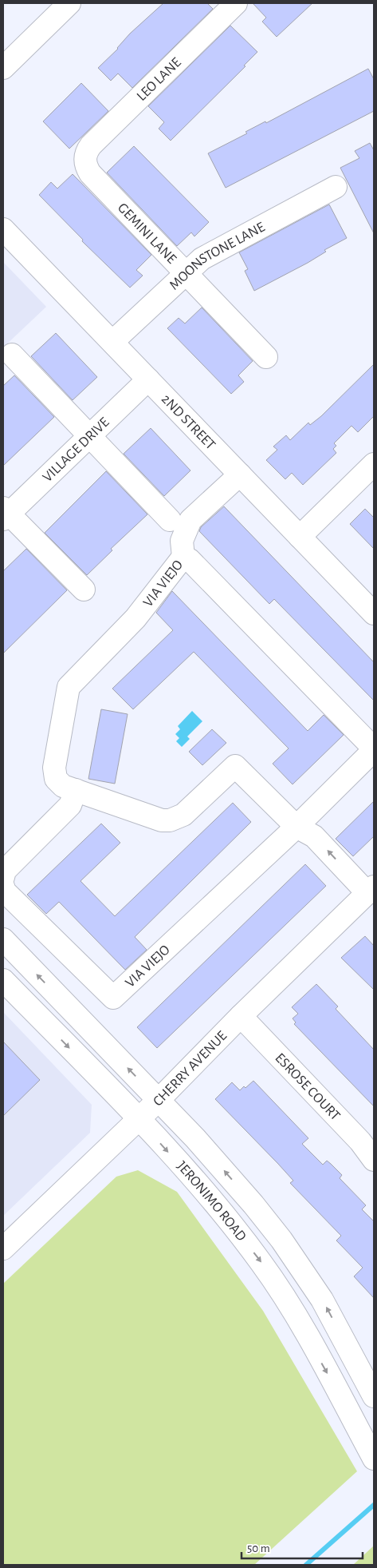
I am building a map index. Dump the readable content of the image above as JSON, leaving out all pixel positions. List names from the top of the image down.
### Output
{
  "streets": {
    "street": [
      "LEO LANE",
      "GEMINI LANE",
      "MOONSTONE LANE",
      "2ND STREET",
      "VILLAGE DRIVE",
      "VIA VIEJO",
      "CHERRY AVENUE",
      "ESROSE COURT",
      "JERONIMO ROAD"
    ]
  },
  "crossings": [
    ["LEO LANE", "GEMINI LANE"],
    ["GEMINI LANE", "MOONSTONE LANE"],
    ["MOONSTONE LANE", "2ND STREET"],
    ["2ND STREET", "VILLAGE DRIVE"],
    ["VIA VIEJO", "CHERRY AVENUE"],
    ["CHERRY AVENUE", "ESROSE COURT"],
    ["CHERRY AVENUE", "JERONIMO ROAD"]
  ],
  "scale_bar": "50 m"
}
